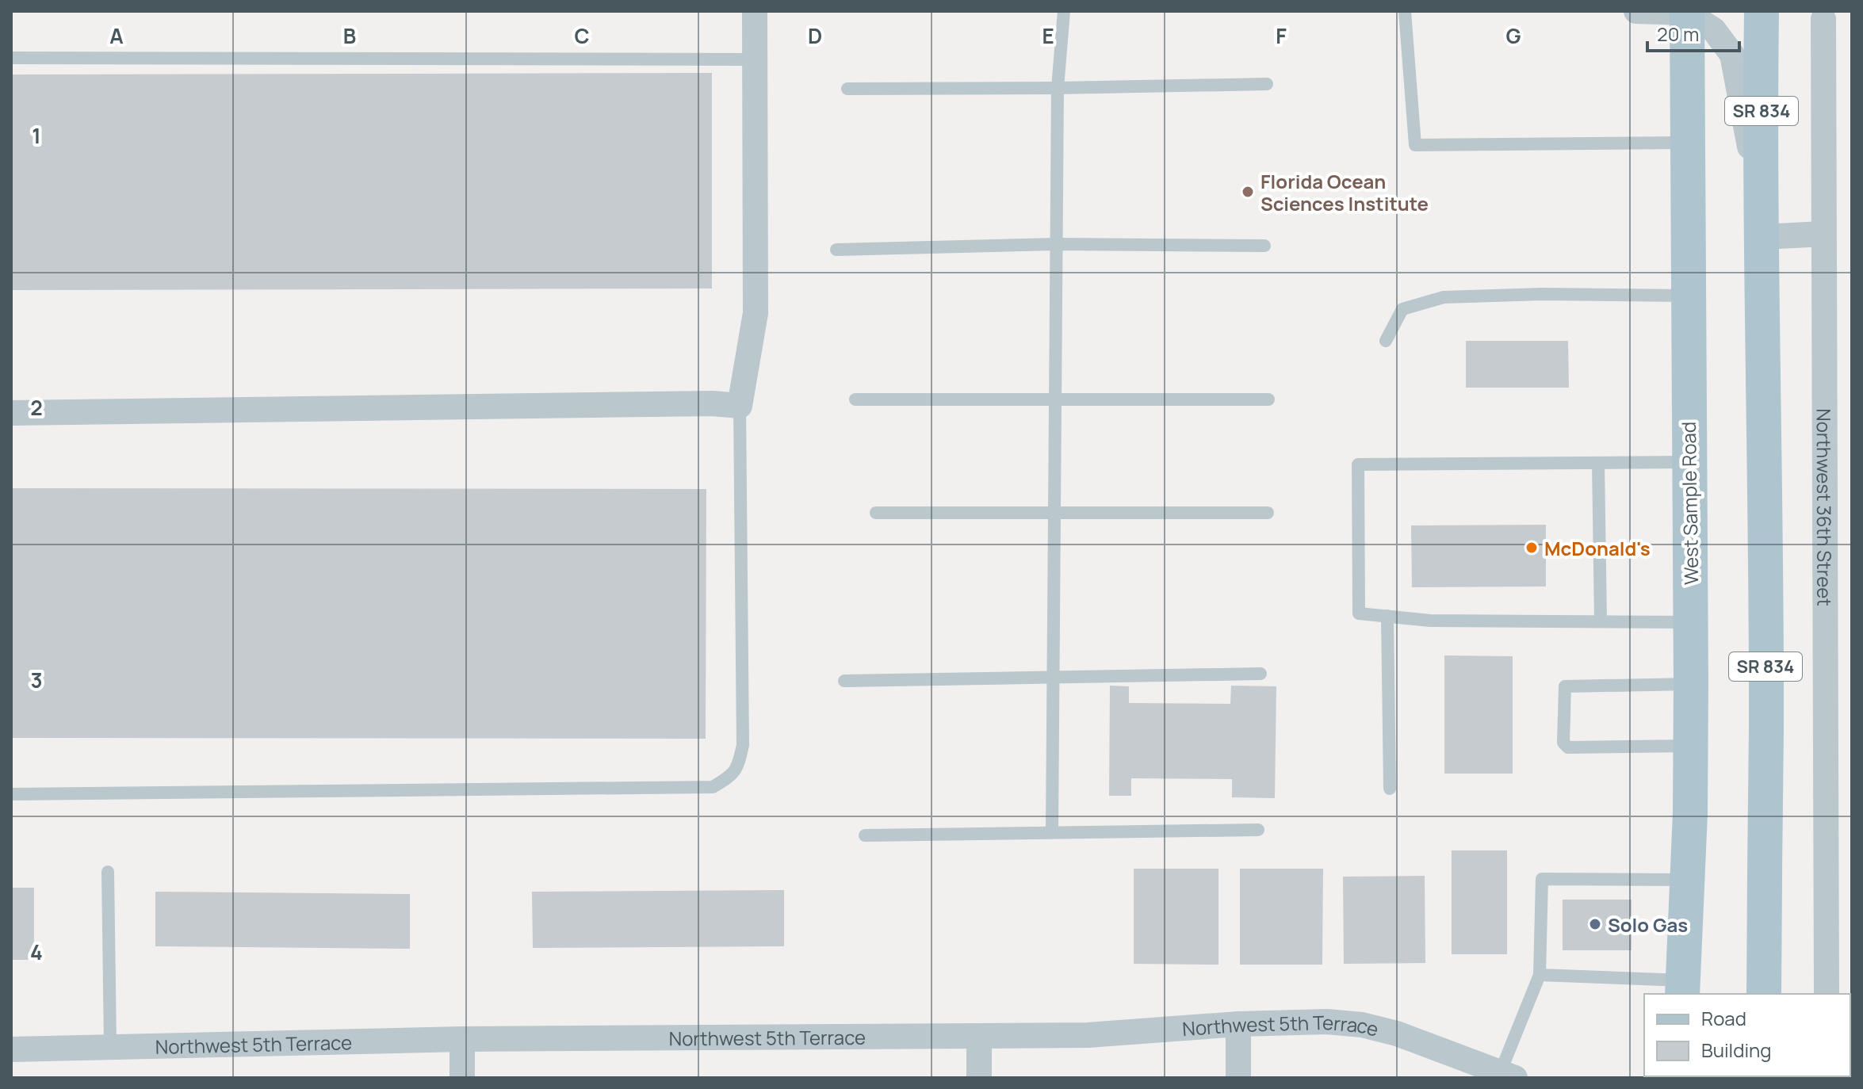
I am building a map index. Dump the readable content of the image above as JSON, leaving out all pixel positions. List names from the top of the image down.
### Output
{
  "streets": {
    "main road": ["SR 834", "West Sample Road"],
    "street": ["Northwest 36th Street", "Northwest 5th Terrace"]
  },
  "places": ["Florida Ocean Sciences Institute", "McDonald's", "Solo Gas"],
  "legend": ["Road", "Building"],
  "scale_bar": "20 m",
  "grid": {
    "columns": [
      "A",
      "B",
      "C",
      "D",
      "E",
      "F",
      "G"
    ],
    "rows": [
      "1",
      "2",
      "3",
      "4"
    ]
  }
}
